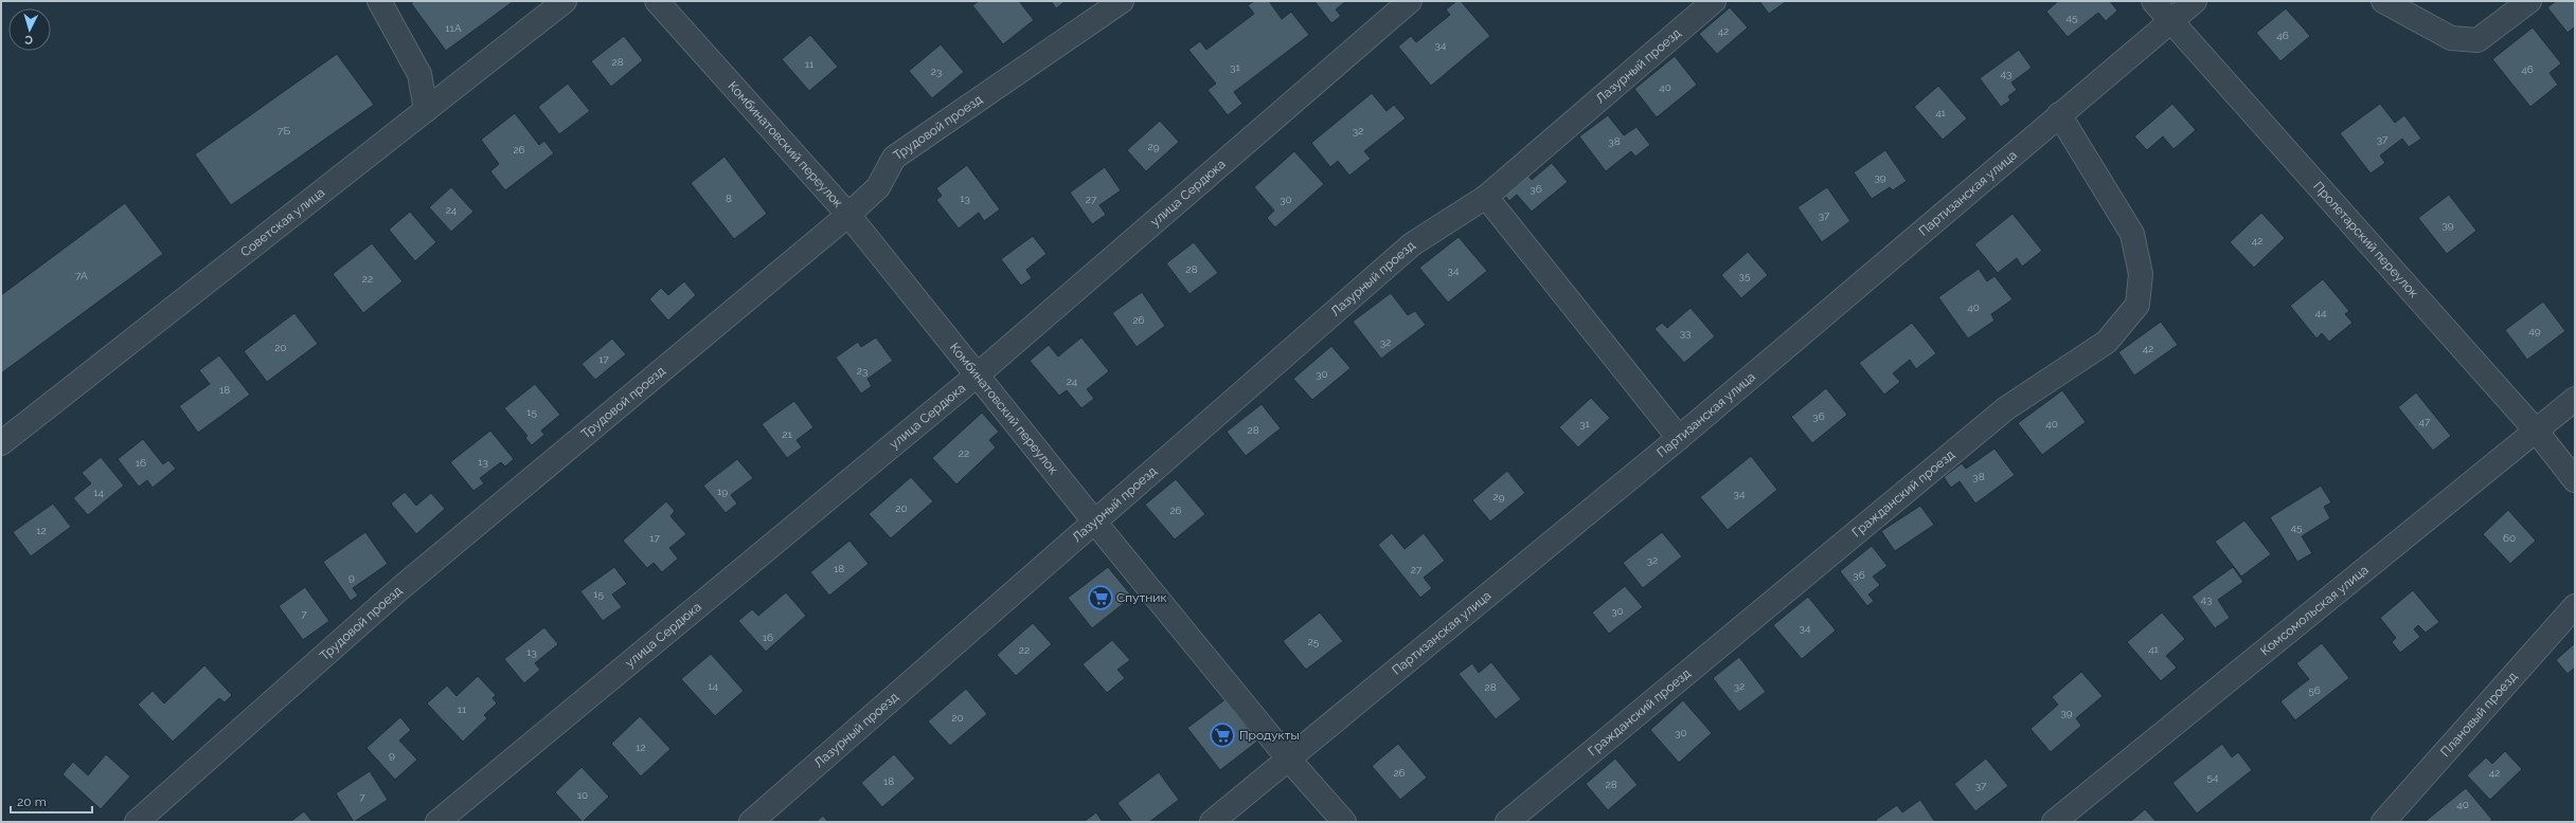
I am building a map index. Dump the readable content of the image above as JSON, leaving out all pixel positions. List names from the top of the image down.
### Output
{
  "streets": {
    "street": [
      "Лазурный проезд",
      "Трудовой проезд",
      "Комбинатовский переулок",
      "улица Сердюка",
      "Партизанская улица",
      "Советская улица",
      "Пролетарский переулок",
      "Гражданский проезд",
      "Комсомольская улица",
      "Плановый проезд"
    ]
  },
  "crossings": [
    ["Лазурный проезд", "Комбинатовский переулок"],
    ["Трудовой проезд", "Комбинатовский переулок"],
    ["Комбинатовский переулок", "улица Сердюка"],
    ["Комбинатовский переулок", "Партизанская улица"],
    ["Партизанская улица", "Пролетарский переулок"],
    ["Партизанская улица", "Гражданский проезд"],
    ["Пролетарский переулок", "Комсомольская улица"]
  ],
  "places": {
    "supermarket": ["Спутник", "Продукты"]
  },
  "house_numbers": [
    "45",
    "11А",
    "42",
    "46",
    "34",
    "28",
    "11",
    "31",
    "46",
    "23",
    "43",
    "40",
    "41",
    "7Б",
    "32",
    "37",
    "38",
    "29",
    "26",
    "39",
    "36",
    "8",
    "13",
    "27",
    "30",
    "24",
    "37",
    "39",
    "42",
    "28",
    "34",
    "7А",
    "35",
    "22",
    "40",
    "44",
    "26",
    "49",
    "33",
    "32",
    "20",
    "42",
    "17",
    "23",
    "30",
    "24",
    "18",
    "15",
    "36",
    "47",
    "31",
    "40",
    "28",
    "21",
    "22",
    "13",
    "16",
    "38",
    "19",
    "14",
    "34",
    "29",
    "20",
    "26",
    "45",
    "12",
    "17",
    "60",
    "32",
    "18",
    "27",
    "36",
    "9",
    "15",
    "43",
    "30",
    "7",
    "34",
    "16",
    "25",
    "41",
    "22",
    "13",
    "14",
    "32",
    "28",
    "56",
    "11",
    "39",
    "20",
    "30",
    "12",
    "9",
    "26",
    "42",
    "54",
    "18",
    "28",
    "37",
    "10",
    "7",
    "40"
  ],
  "scale_bar": "20 m",
  "north": "bottom"
}
